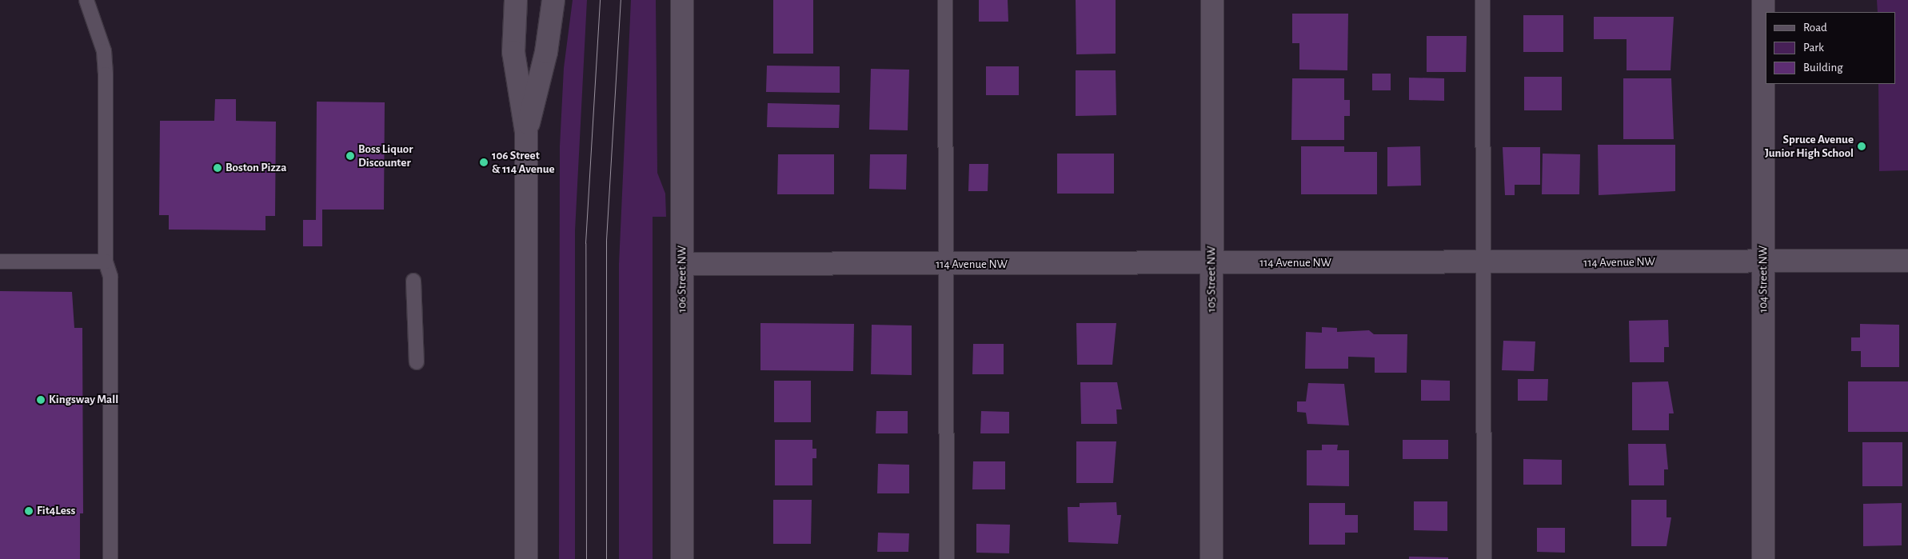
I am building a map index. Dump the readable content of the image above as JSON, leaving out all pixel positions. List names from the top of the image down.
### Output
{
  "streets": {
    "street": [
      "114 Avenue NW",
      "106 Street NW",
      "105 Street NW",
      "104 Street NW"
    ]
  },
  "crossings": [
    ["114 Avenue NW", "106 Street NW"],
    ["114 Avenue NW", "105 Street NW"],
    ["114 Avenue NW", "104 Street NW"]
  ],
  "places": [
    "Spruce Avenue Junior High School",
    "Boss Liquor Discounter",
    "106 Street & 114 Avenue",
    "Boston Pizza",
    "Kingsway Mall",
    "Fit4Less"
  ],
  "legend": ["Road", "Park", "Building"]
}
